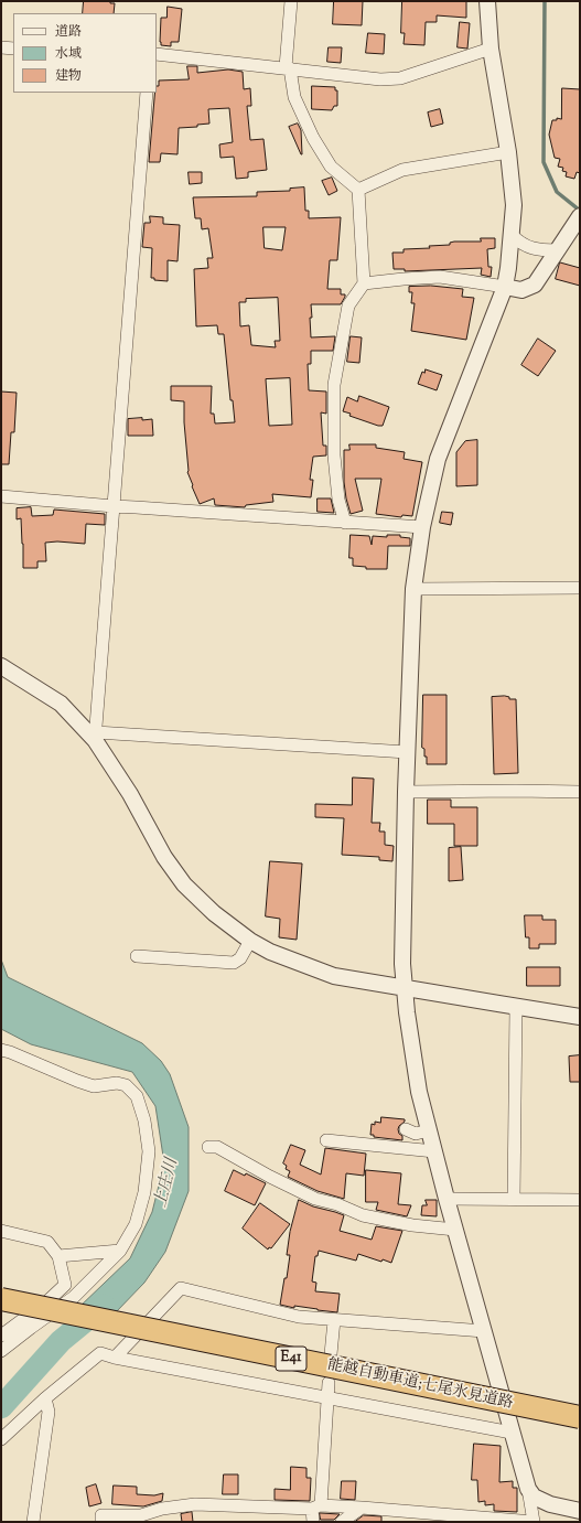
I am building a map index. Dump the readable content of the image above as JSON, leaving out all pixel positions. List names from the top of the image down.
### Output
{
  "streets": {
    "highway": ["E41", "能越自動車道;七尾氷見道路"]
  },
  "water": ["上庄川"],
  "legend": ["道路", "水域", "建物"]
}
